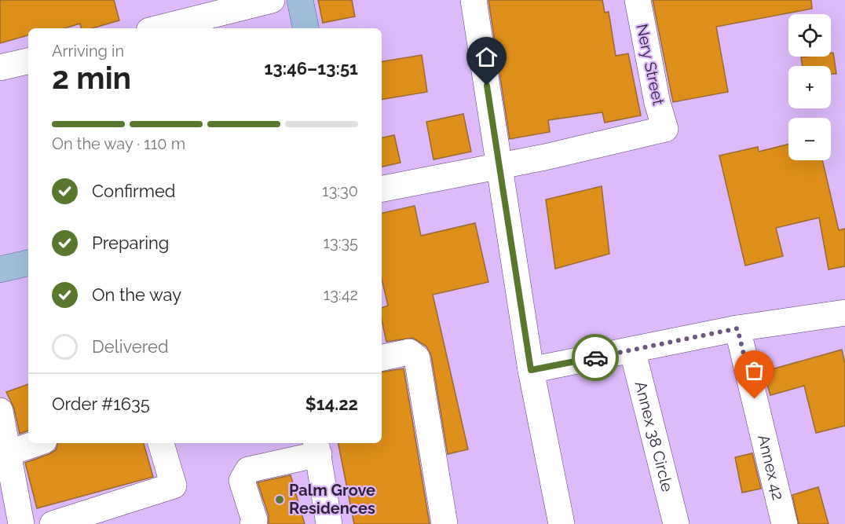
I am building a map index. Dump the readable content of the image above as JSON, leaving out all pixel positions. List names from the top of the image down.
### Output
{
  "streets": {
    "street": ["Nery Street", "Annex 38 Circle", "Annex 42"]
  },
  "places": ["Palm Grove Residences"],
  "page": {
    "map_buttons": ["+", "−"],
    "heading": ["2 min", "Arriving in", "13:46–13:51"],
    "panel": ["Order #1635", "$14.22"],
    "bar": "On the way · 110 m",
    "list": [
      ["Confirmed", "13:30"],
      ["Preparing", "13:35"],
      ["On the way", "13:42"],
      "Delivered"
    ]
  }
}
